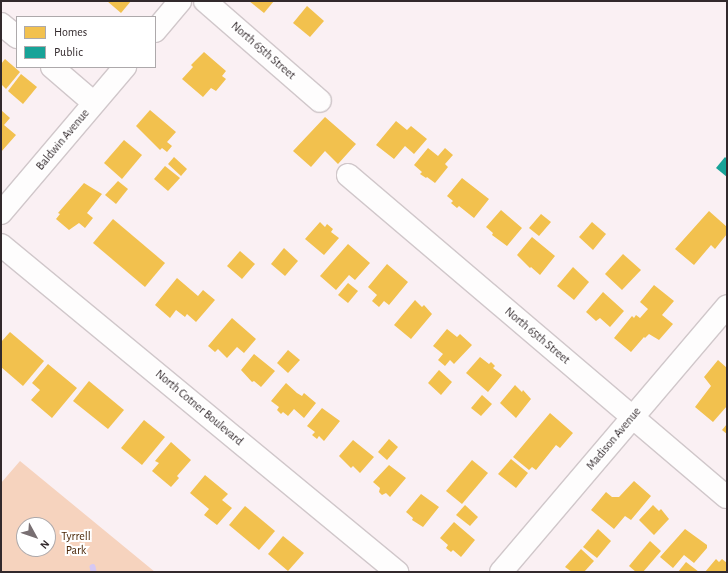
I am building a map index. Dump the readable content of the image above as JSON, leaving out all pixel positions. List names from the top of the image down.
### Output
{
  "streets": {
    "street": [
      "North 65th Street",
      "Baldwin Avenue",
      "North Cotner Boulevard",
      "Madison Avenue"
    ]
  },
  "crossings": [
    ["North 65th Street", "Madison Avenue"]
  ],
  "parks": ["Tyrrell Park"],
  "legend": ["Homes", "Public"],
  "north": "bottom right"
}
